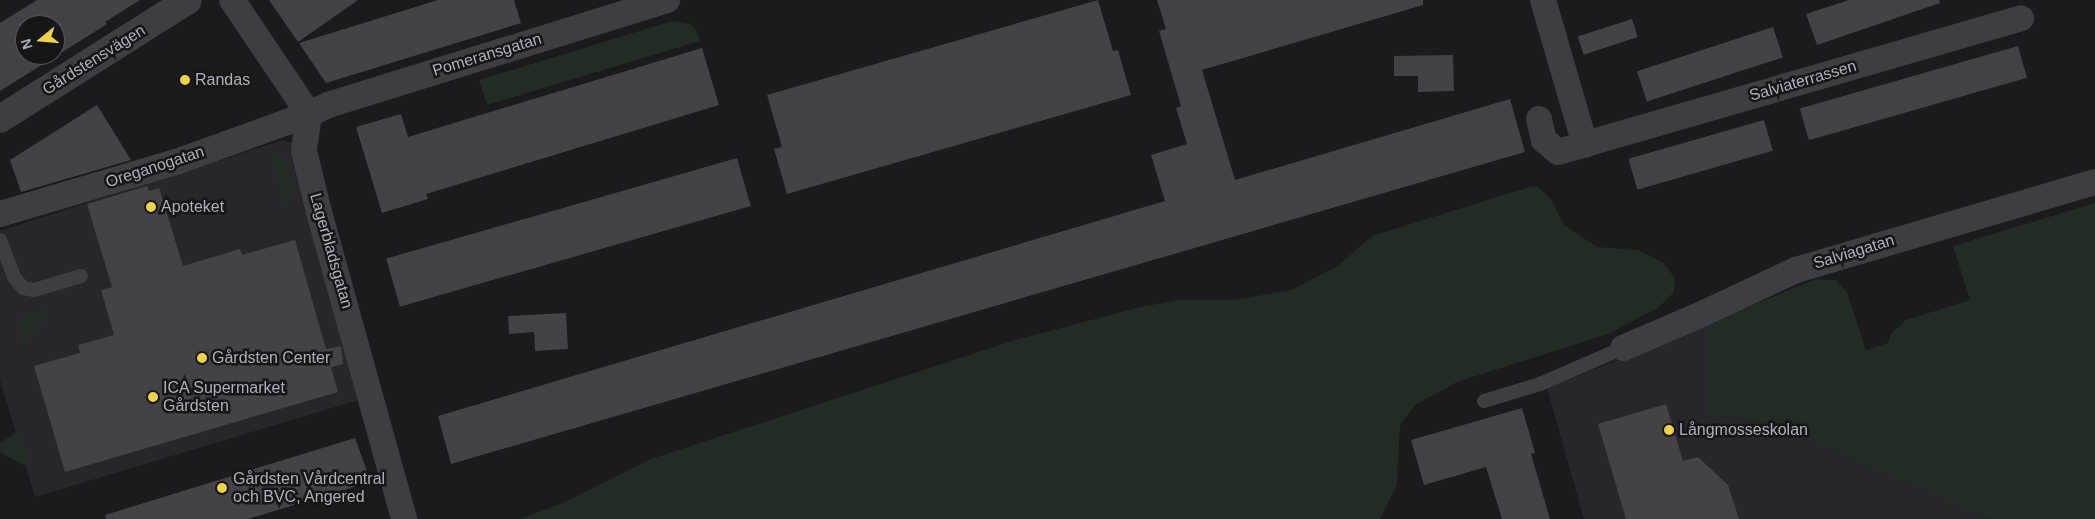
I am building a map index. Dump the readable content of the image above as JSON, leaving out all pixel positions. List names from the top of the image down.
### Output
{
  "streets": {
    "street": [
      "Pomeransgatan",
      "Gårdstensvägen",
      "Salviaterrassen",
      "Oreganogatan",
      "Lagerbladsgatan",
      "Salviagatan"
    ]
  },
  "crossings": [
    ["Pomeransgatan", "Oreganogatan"],
    ["Pomeransgatan", "Lagerbladsgatan"],
    ["Oreganogatan", "Lagerbladsgatan"]
  ],
  "places": [
    "Randas",
    "Apoteket",
    "Gårdsten Center",
    "ICA Supermarket Gårdsten",
    "Långmosseskolan",
    "Gårdsten Vårdcentral och BVC, Angered"
  ],
  "north": "left"
}
